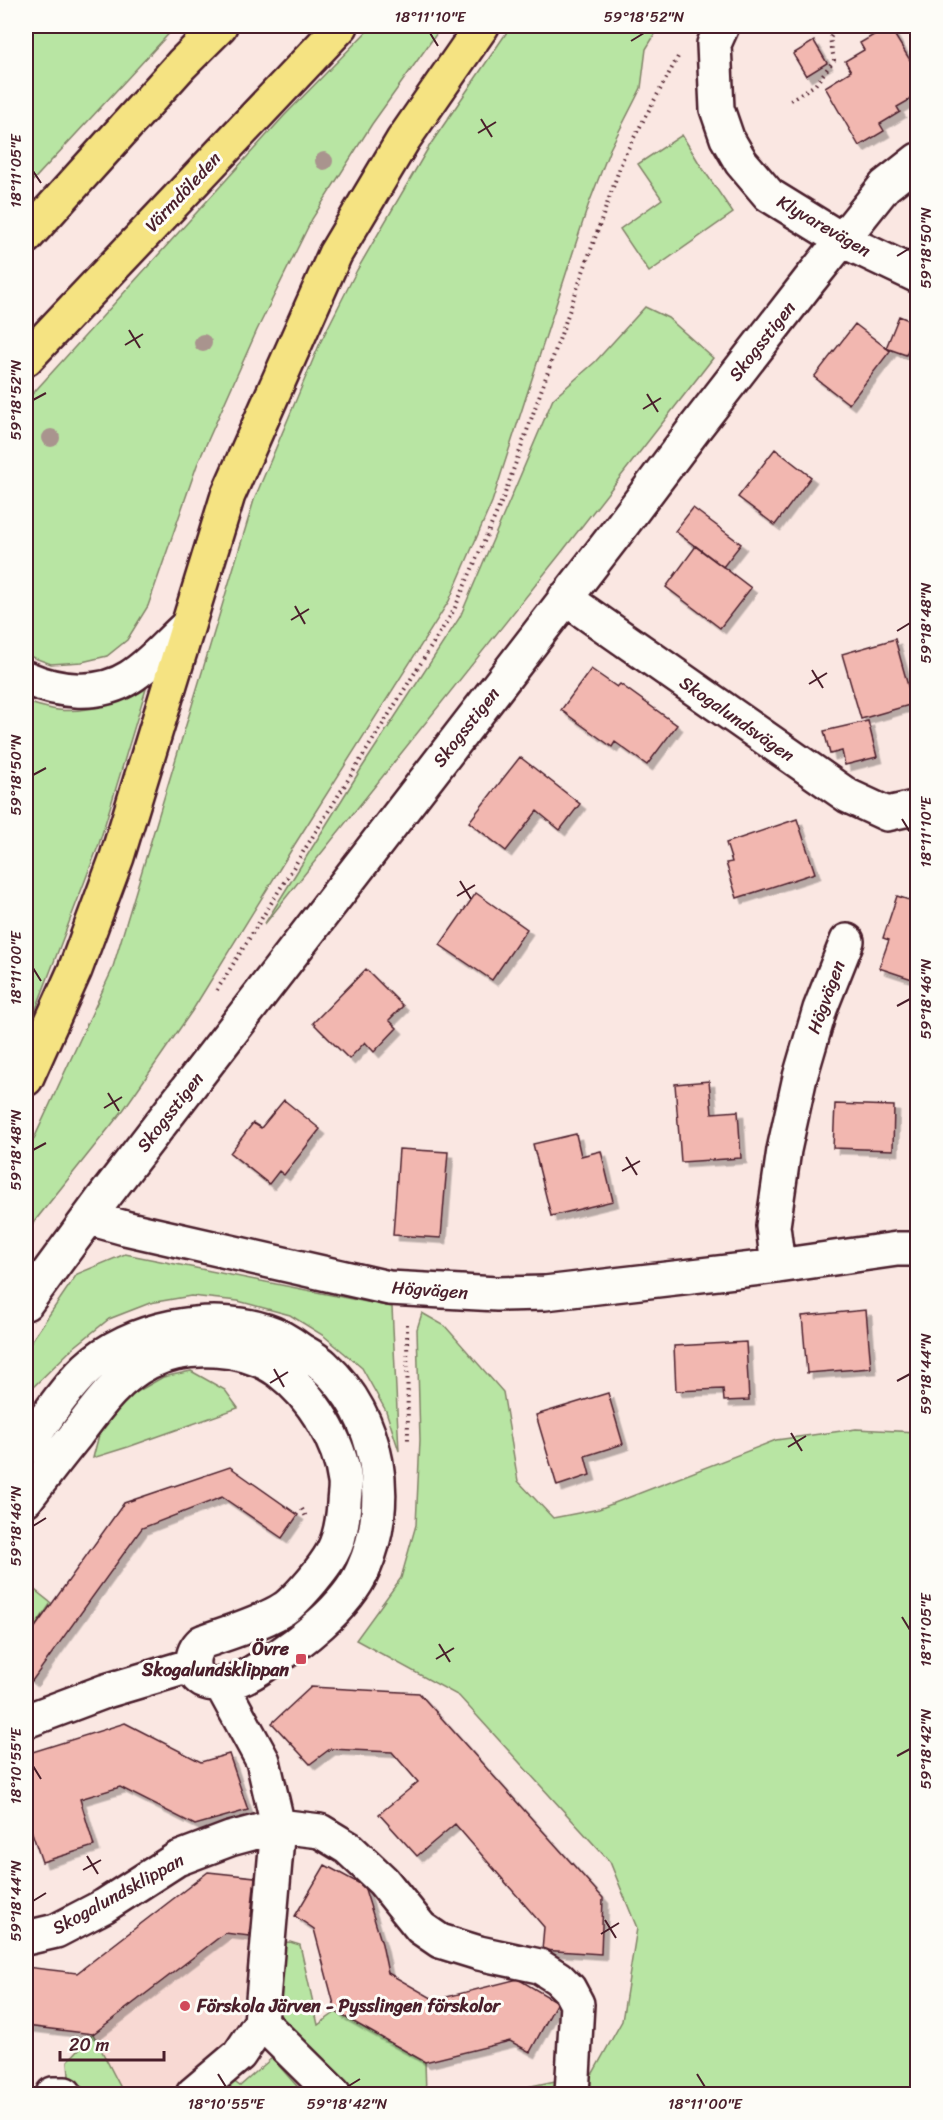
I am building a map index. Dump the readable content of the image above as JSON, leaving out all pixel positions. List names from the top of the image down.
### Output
{
  "streets": {
    "highway": ["Värmdöleden"],
    "street": [
      "Klyvarevägen",
      "Skogsstigen",
      "Skogalundsvägen",
      "Högvägen",
      "Skogalundsklippan"
    ]
  },
  "crossings": [
    ["Klyvarevägen", "Skogsstigen"],
    ["Skogsstigen", "Skogalundsvägen"],
    ["Skogsstigen", "Högvägen"]
  ],
  "places": {
    "transit": ["Övre Skogalundsklippan"],
    "other": ["Förskola Järven - Pysslingen förskolor"]
  },
  "scale_bar": "20 m",
  "coordinates": [
    "18°11'10\"E",
    "59°18'52\"N",
    "18°11'05\"E",
    "59°18'50\"N",
    "59°18'48\"N",
    "18°11'00\"E",
    "59°18'46\"N",
    "59°18'44\"N",
    "59°18'42\"N",
    "18°10'55\"E"
  ]
}
